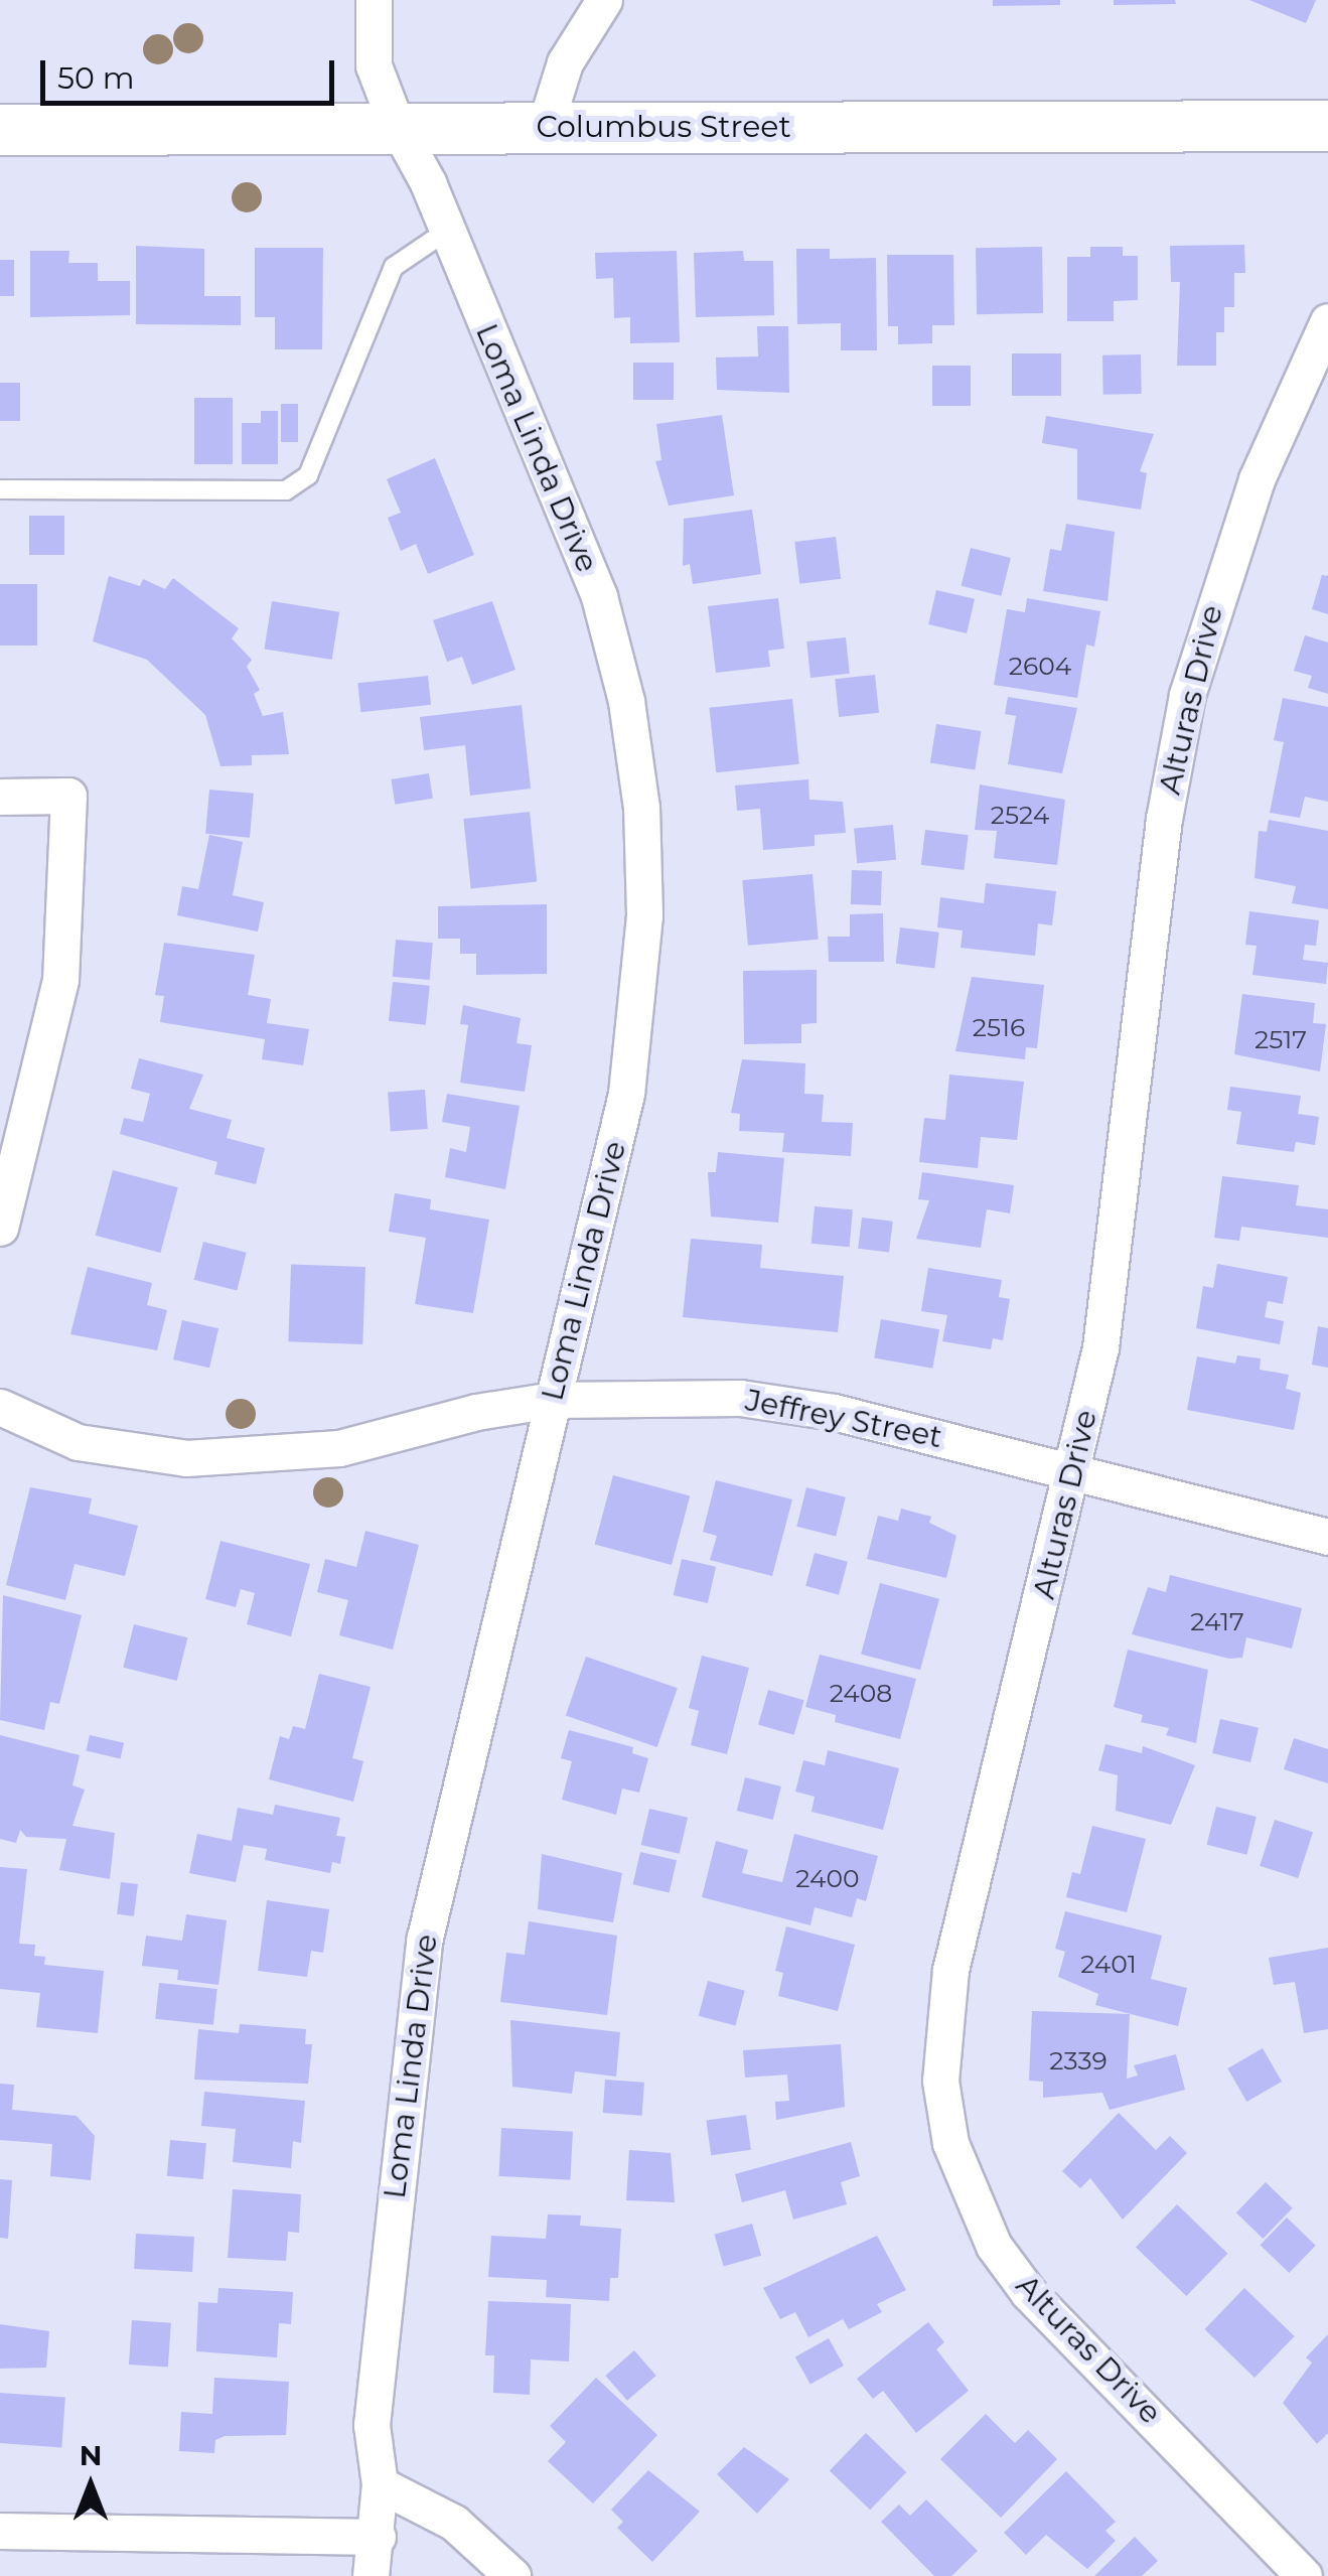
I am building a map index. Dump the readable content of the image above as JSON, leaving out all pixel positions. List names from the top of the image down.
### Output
{
  "streets": {
    "main road": ["Columbus Street"],
    "street": ["Loma Linda Drive", "Alturas Drive", "Jeffrey Street"]
  },
  "crossings": [
    ["Columbus Street", "Loma Linda Drive"],
    ["Loma Linda Drive", "Jeffrey Street"],
    ["Alturas Drive", "Jeffrey Street"]
  ],
  "house_numbers": [
    "2604",
    "2524",
    "2516",
    "2517",
    "2417",
    "2408",
    "2400",
    "2401",
    "2339"
  ],
  "scale_bar": "50 m",
  "north": "top"
}
